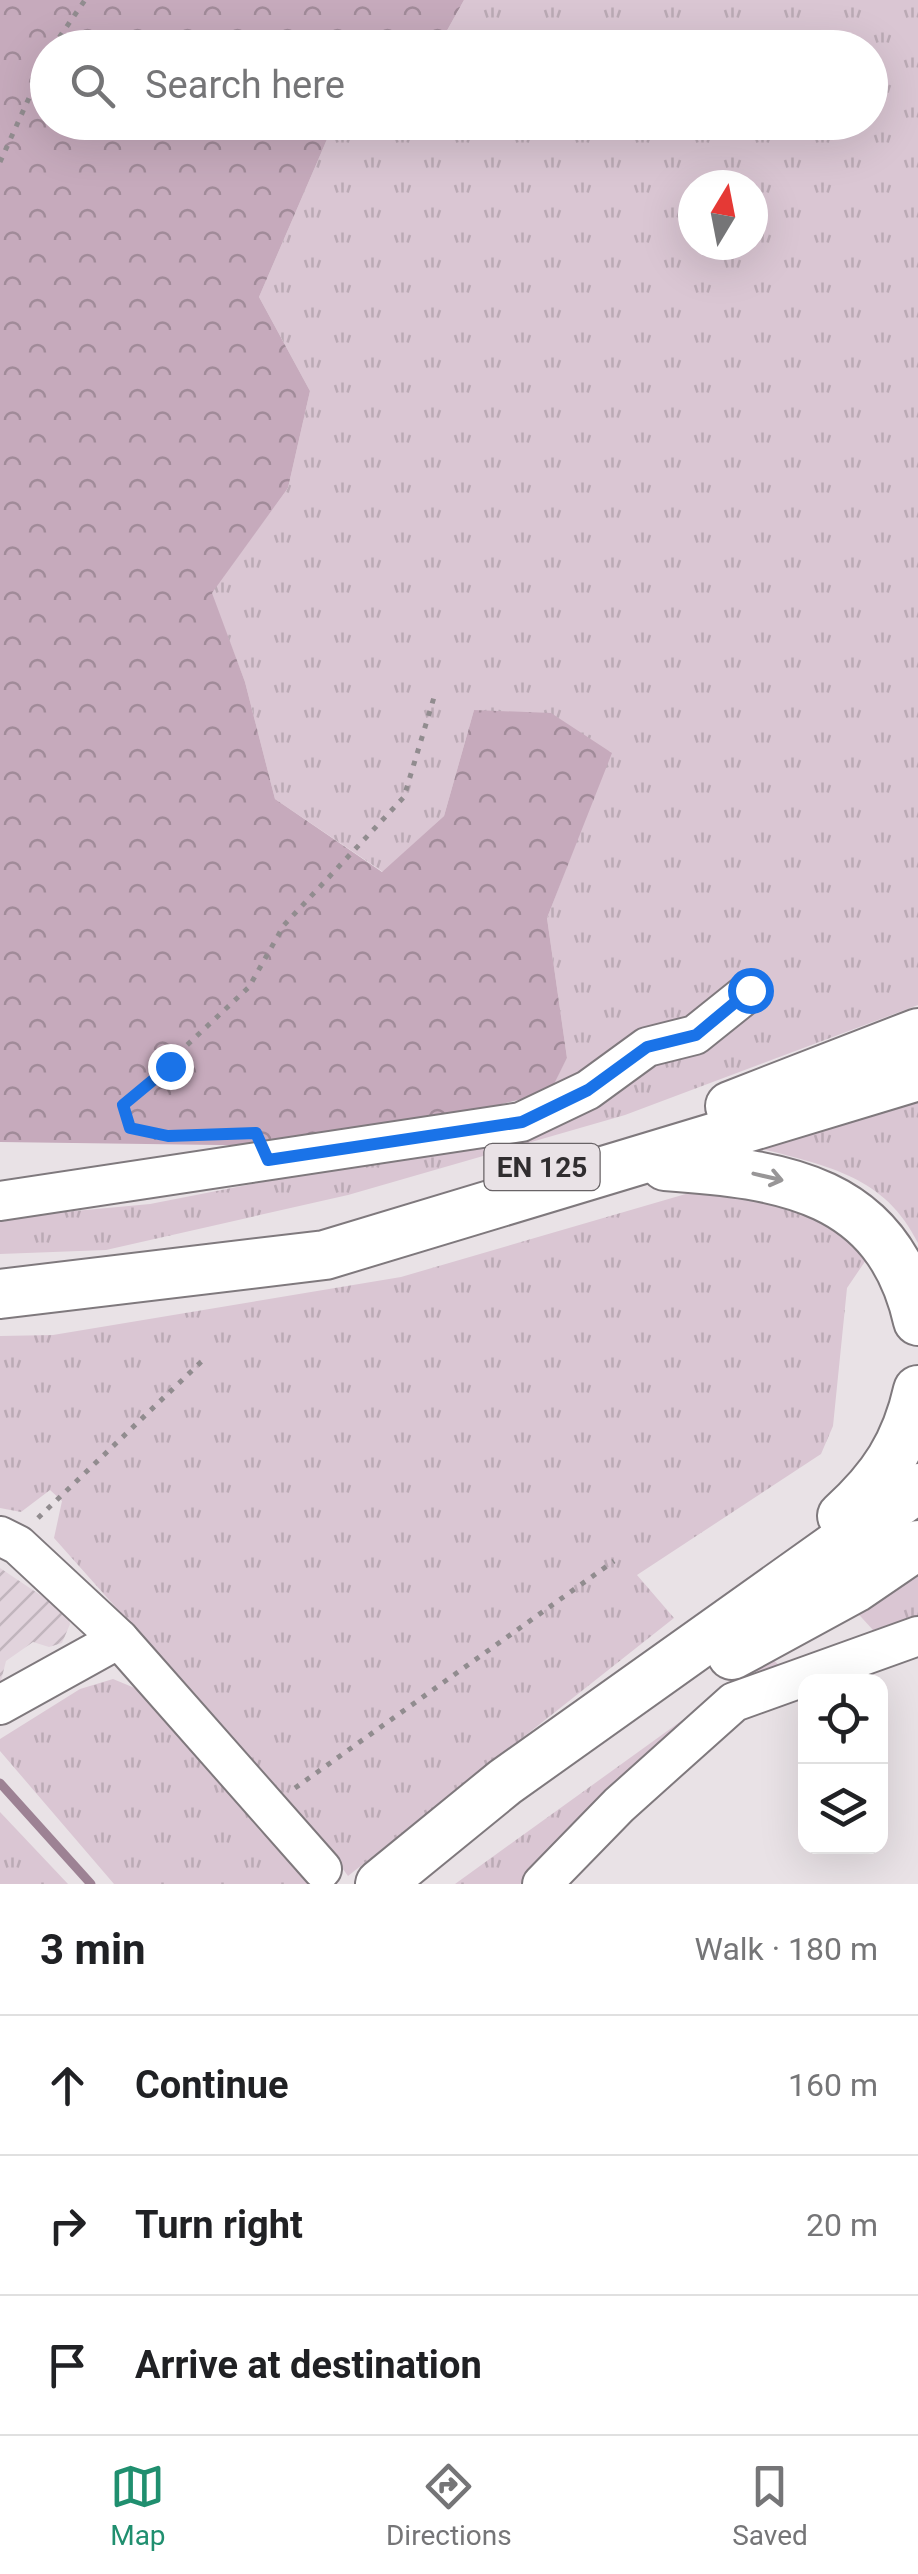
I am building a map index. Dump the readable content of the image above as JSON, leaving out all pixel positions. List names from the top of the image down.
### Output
{
  "streets": {
    "main road": ["EN 125"]
  },
  "north": "top",
  "page": {
    "search": "Search here",
    "heading": ["3 min", "Walk · 180 m"],
    "list": [
      ["Continue", "160 m"],
      ["Turn right", "20 m"],
      "Arrive at destination"
    ],
    "nav": ["Map", "Directions", "Saved"]
  }
}
